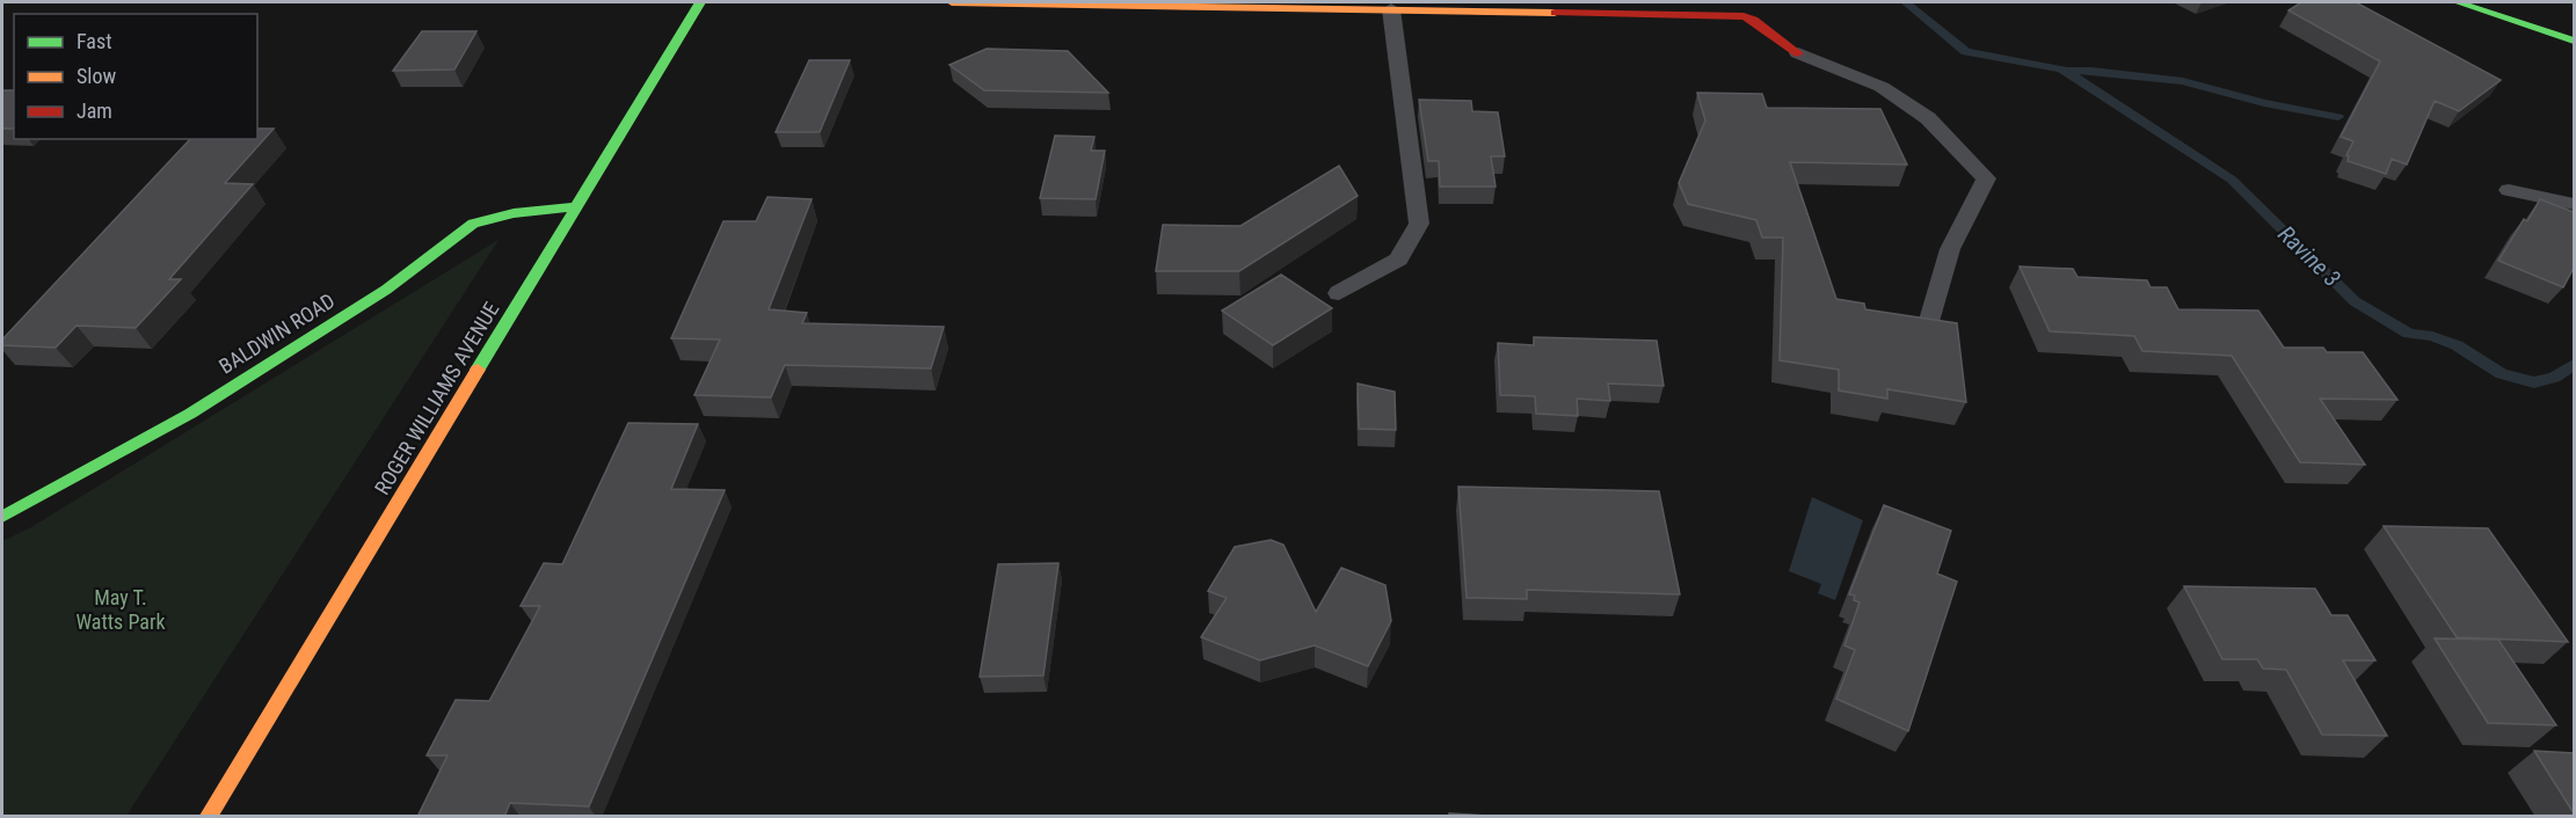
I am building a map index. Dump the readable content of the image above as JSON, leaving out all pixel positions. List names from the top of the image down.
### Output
{
  "streets": {
    "street": ["BALDWIN ROAD", "ROGER WILLIAMS AVENUE"]
  },
  "crossings": [
    ["BALDWIN ROAD", "ROGER WILLIAMS AVENUE"]
  ],
  "water": ["Ravine 3"],
  "parks": ["May T. Watts Park"],
  "legend": ["Fast", "Slow", "Jam"]
}
